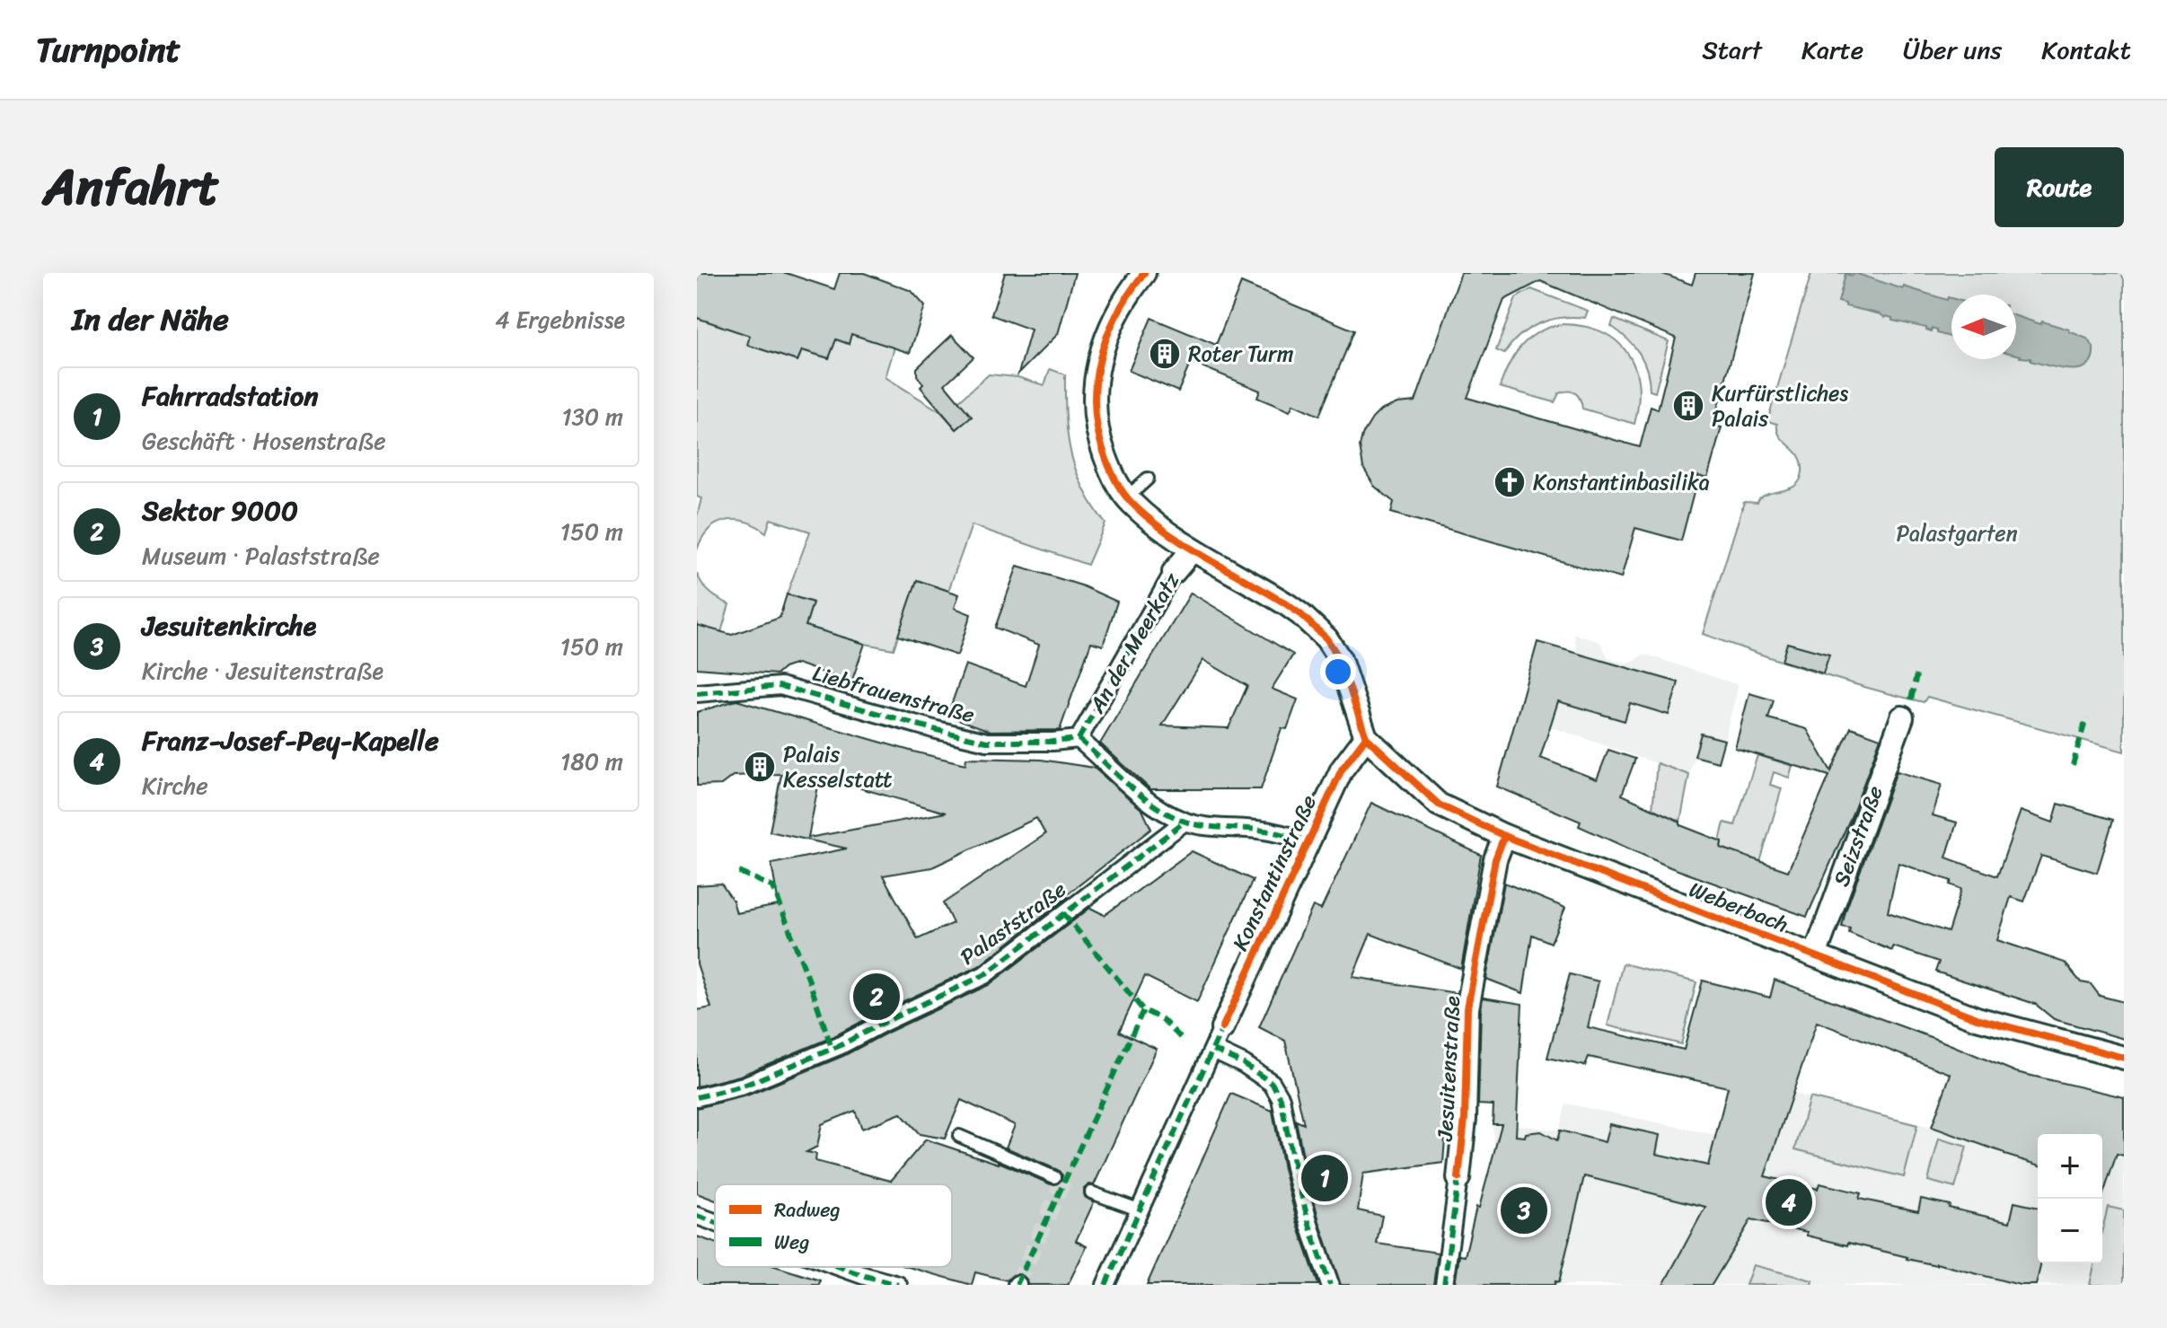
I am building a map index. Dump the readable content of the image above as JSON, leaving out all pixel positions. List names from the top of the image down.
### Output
{
  "streets": {
    "street": [
      "An der Meerkatz",
      "Liebfrauenstraße",
      "Seizstraße",
      "Konstantinstraße",
      "Weberbach",
      "Palaststraße",
      "Jesuitenstraße"
    ]
  },
  "crossings": [
    ["An der Meerkatz", "Liebfrauenstraße"],
    ["Seizstraße", "Weberbach"],
    ["Konstantinstraße", "Weberbach"],
    ["Weberbach", "Jesuitenstraße"]
  ],
  "parks": ["Palastgarten"],
  "places": {
    "building": ["Roter Turm", "Kurfürstliches Palais", "Palais Kesselstatt"],
    "church": ["Konstantinbasilika"]
  },
  "legend": ["Radweg", "Weg"],
  "north": "left",
  "page": {
    "header": "Turnpoint",
    "nav": [
      "Start",
      "Karte",
      "Über uns",
      "Kontakt"
    ],
    "title": "Anfahrt",
    "buttons": "Route",
    "heading": ["In der Nähe", "4 Ergebnisse"],
    "list": [
      {
        "mark": "1",
        "name": "Fahrradstation",
        "note": "Geschäft · Hosenstraße",
        "value": "130 m"
      },
      {
        "mark": "2",
        "name": "Sektor 9000",
        "note": "Museum · Palaststraße",
        "value": "150 m"
      },
      {
        "mark": "3",
        "name": "Jesuitenkirche",
        "note": "Kirche · Jesuitenstraße",
        "value": "150 m"
      },
      {
        "mark": "4",
        "name": "Franz-Josef-Pey-Kapelle",
        "note": "Kirche",
        "value": "180 m"
      }
    ],
    "pins": [
      "2",
      "1",
      "4",
      "3"
    ],
    "map_buttons": ["+", "−"]
  }
}
